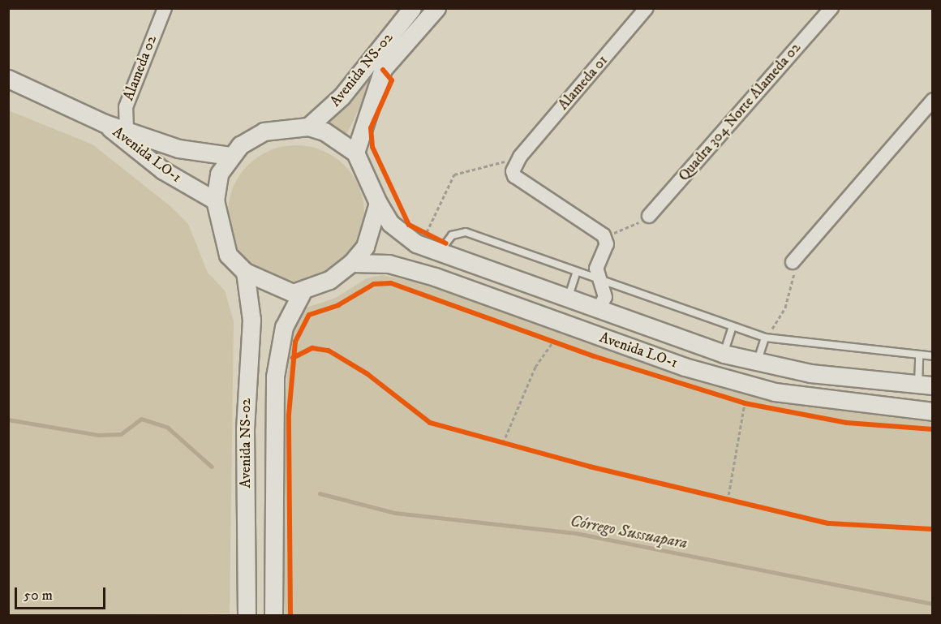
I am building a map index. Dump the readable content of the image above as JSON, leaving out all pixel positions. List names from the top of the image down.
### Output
{
  "streets": {
    "street": [
      "Alameda 02",
      "Avenida NS-02",
      "Alameda 01",
      "Quadra 304 Norte Alameda 02",
      "Avenida LO-1"
    ]
  },
  "crossings": [
    ["Alameda 02", "Avenida LO-1"],
    ["Avenida NS-02", "Avenida LO-1"]
  ],
  "water": ["Córrego Sussuapara"],
  "scale_bar": "50 m"
}
